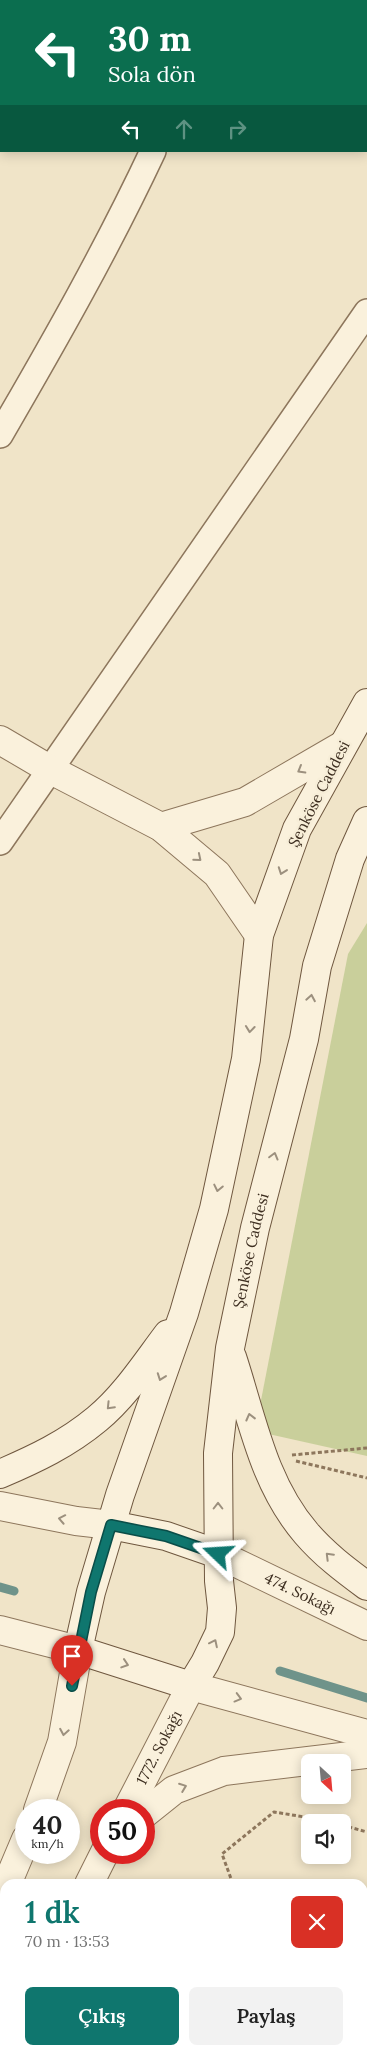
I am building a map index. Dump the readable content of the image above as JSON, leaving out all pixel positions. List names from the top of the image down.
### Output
{
  "streets": {
    "main road": ["Şenköse Caddesi", "474. Sokağı", "1772. Sokağı"]
  },
  "crossings": [
    ["Şenköse Caddesi", "474. Sokağı"],
    ["Şenköse Caddesi", "1772. Sokağı"]
  ],
  "north": "bottom right",
  "page": {
    "turn": ["30 m", "Sola dön"],
    "speed": "40 km/h",
    "limit": "50",
    "heading": ["1 dk", "70 m · 13:53"],
    "buttons": ["Çıkış", "Paylaş"]
  }
}
